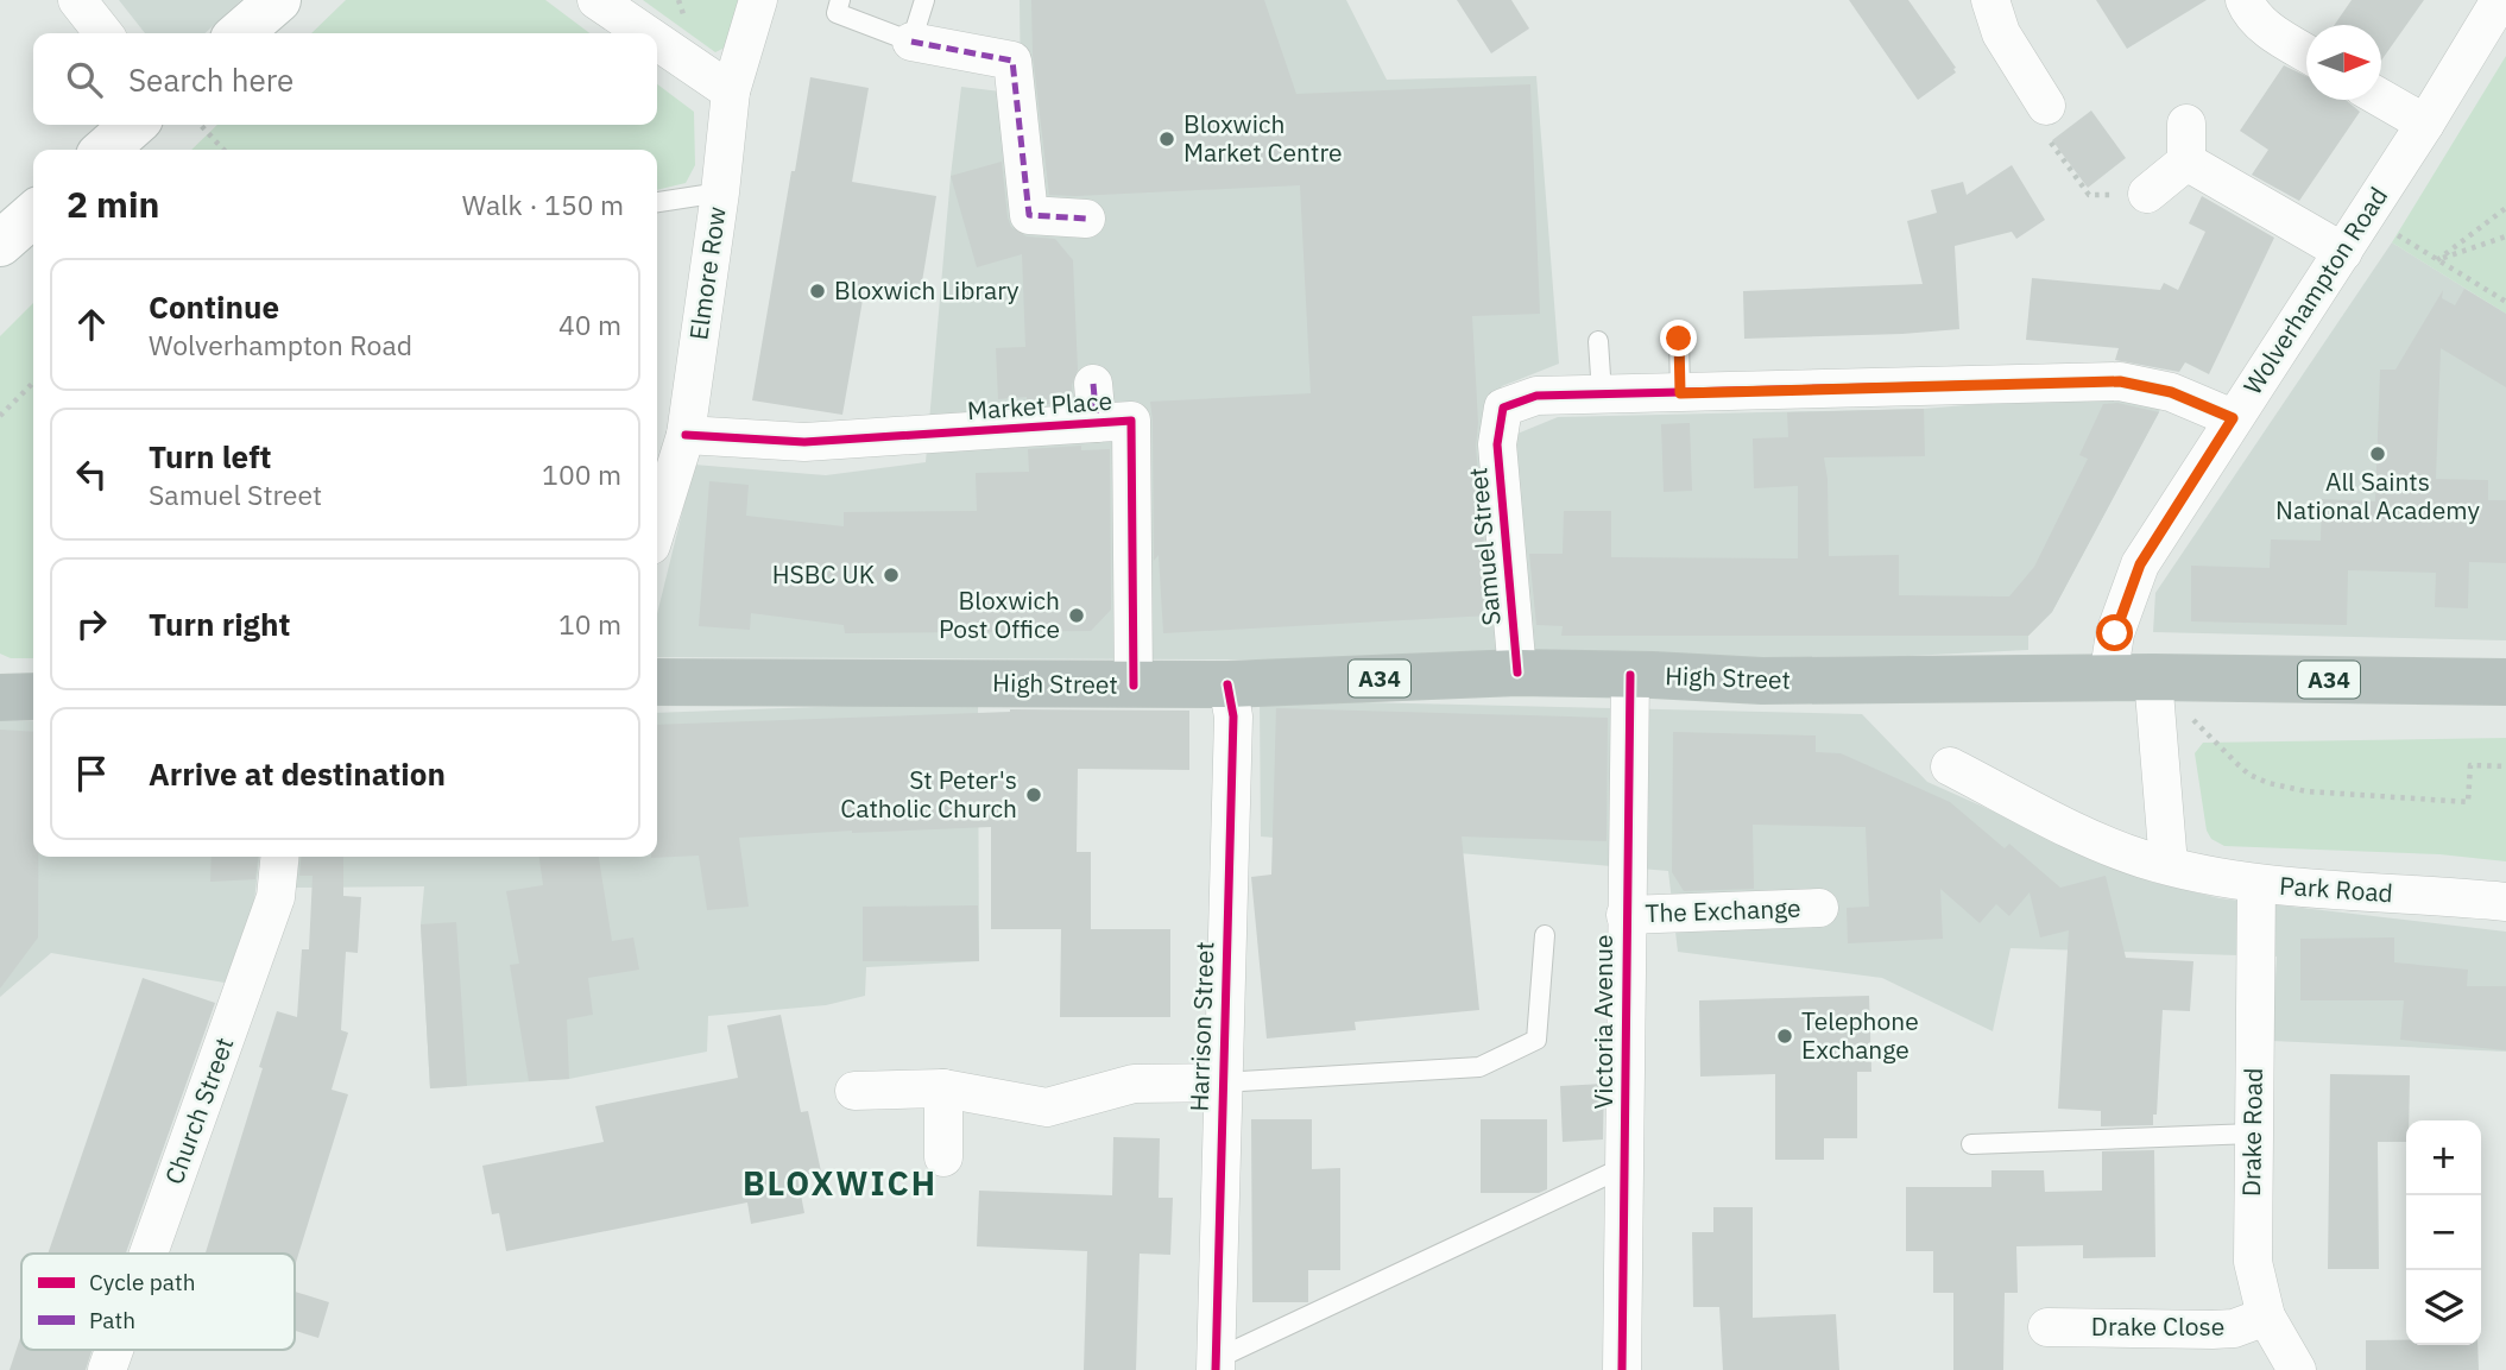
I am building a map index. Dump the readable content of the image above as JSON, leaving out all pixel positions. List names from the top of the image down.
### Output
{
  "streets": {
    "highway": ["A34", "High Street"],
    "street": [
      "Elmore Row",
      "Wolverhampton Road",
      "Market Place",
      "Samuel Street",
      "Park Road",
      "The Exchange",
      "Victoria Avenue",
      "Harrison Street",
      "Church Street",
      "Drake Road",
      "Drake Close"
    ]
  },
  "crossings": [
    ["Elmore Row", "Market Place"],
    ["Wolverhampton Road", "Samuel Street"],
    ["Wolverhampton Road", "High Street"],
    ["Market Place", "High Street"],
    ["Samuel Street", "High Street"],
    ["High Street", "Victoria Avenue"],
    ["High Street", "Harrison Street"],
    ["Park Road", "Drake Road"],
    ["The Exchange", "Victoria Avenue"],
    ["Drake Road", "Drake Close"]
  ],
  "districts": ["BLOXWICH"],
  "places": [
    "Bloxwich Market Centre",
    "Bloxwich Library",
    "All Saints National Academy",
    "HSBC UK",
    "Bloxwich Post Office",
    "St Peter's Catholic Church",
    "Telephone Exchange"
  ],
  "legend": ["Cycle path", "Path"],
  "north": "right",
  "page": {
    "search": "Search here",
    "heading": ["2 min", "Walk · 150 m"],
    "list": [
      ["Continue", "Wolverhampton Road", "40 m"],
      ["Turn left", "Samuel Street", "100 m"],
      ["Turn right", "10 m"],
      "Arrive at destination"
    ],
    "map_buttons": ["+", "−"]
  }
}
